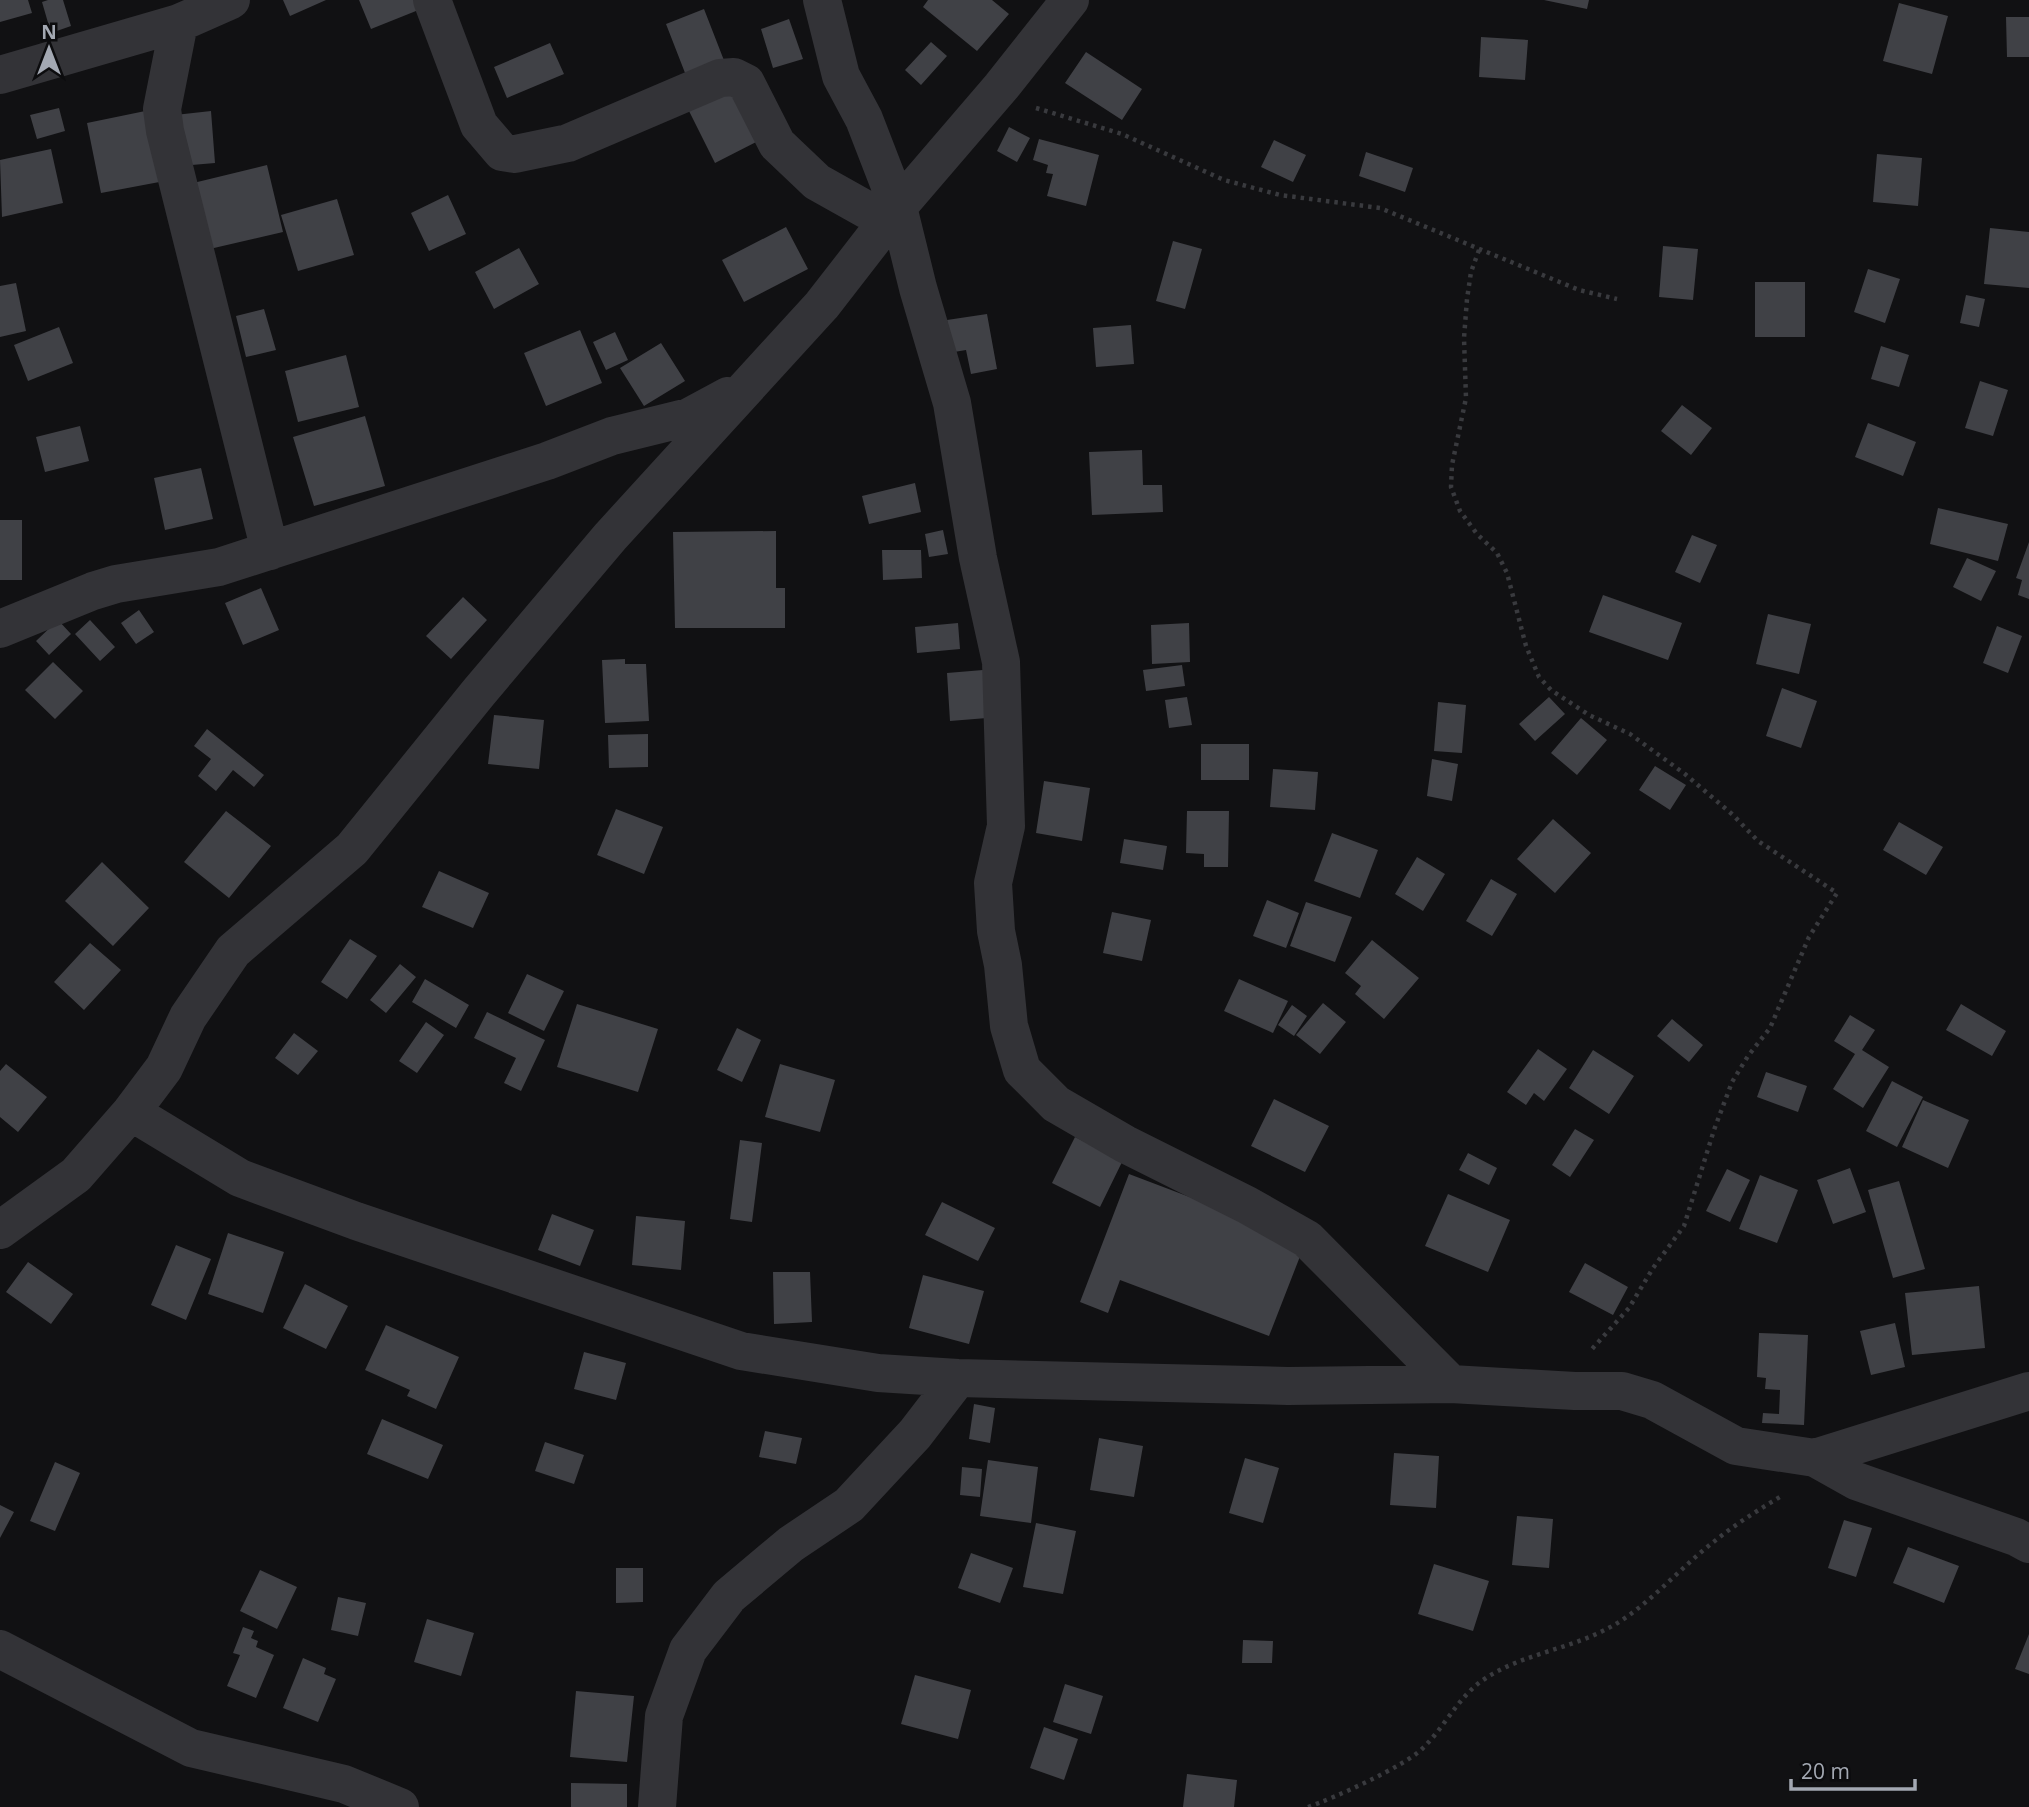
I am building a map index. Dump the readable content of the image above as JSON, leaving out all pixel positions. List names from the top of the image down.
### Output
{
  "scale_bar": "20 m",
  "north": "top"
}
